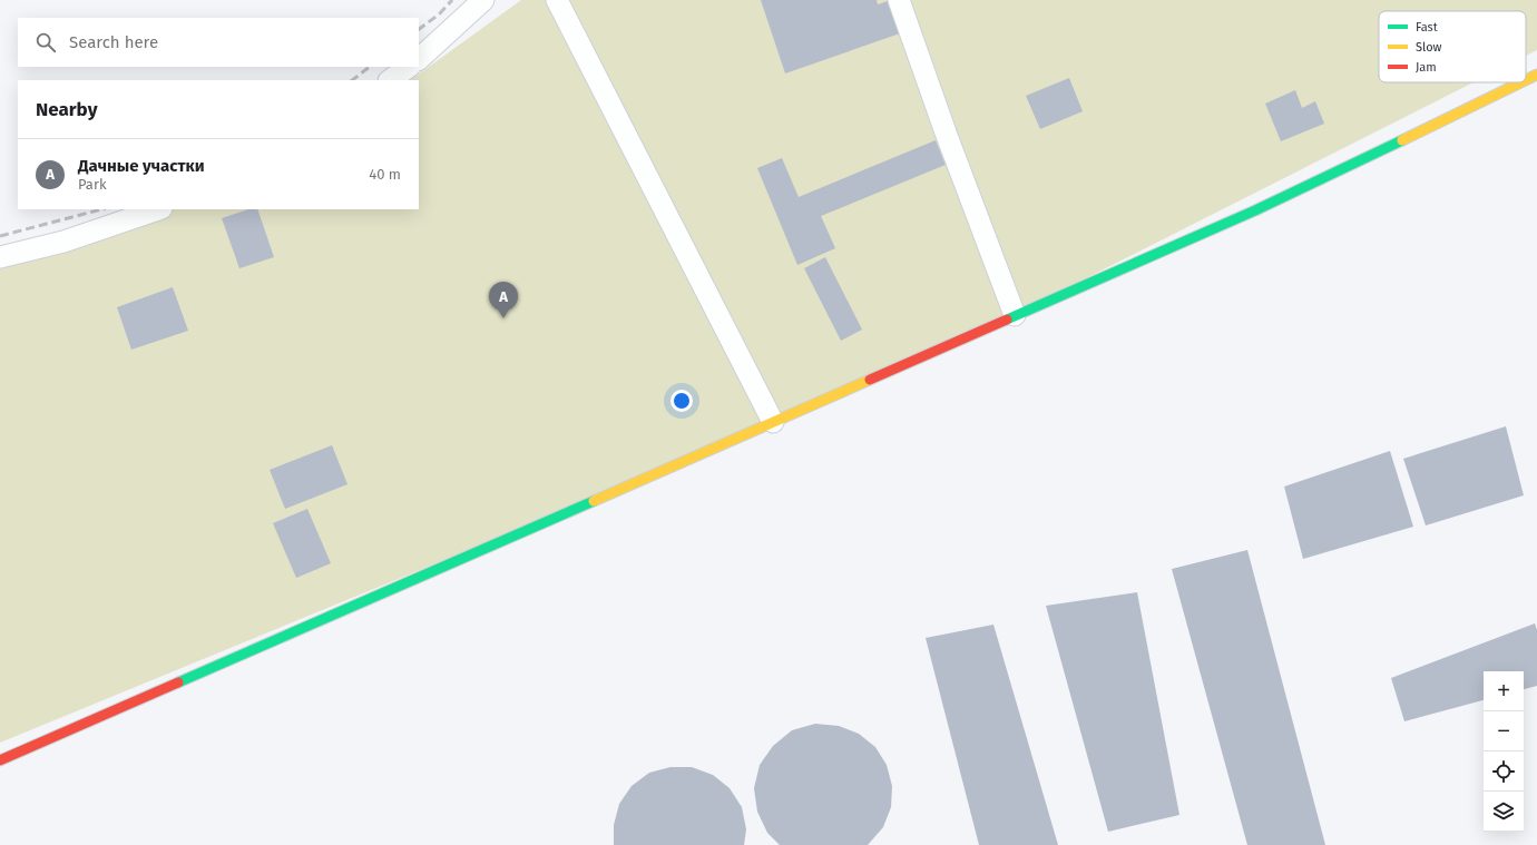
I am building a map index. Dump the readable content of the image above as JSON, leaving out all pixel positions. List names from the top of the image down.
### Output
{
  "legend": ["Fast", "Slow", "Jam"],
  "page": {
    "search": "Search here",
    "heading": "Nearby",
    "list": [
      {
        "mark": "A",
        "name": "Дачные участки",
        "note": "Park",
        "value": "40 m"
      }
    ],
    "pins": "A",
    "map_buttons": ["+", "−"]
  }
}
